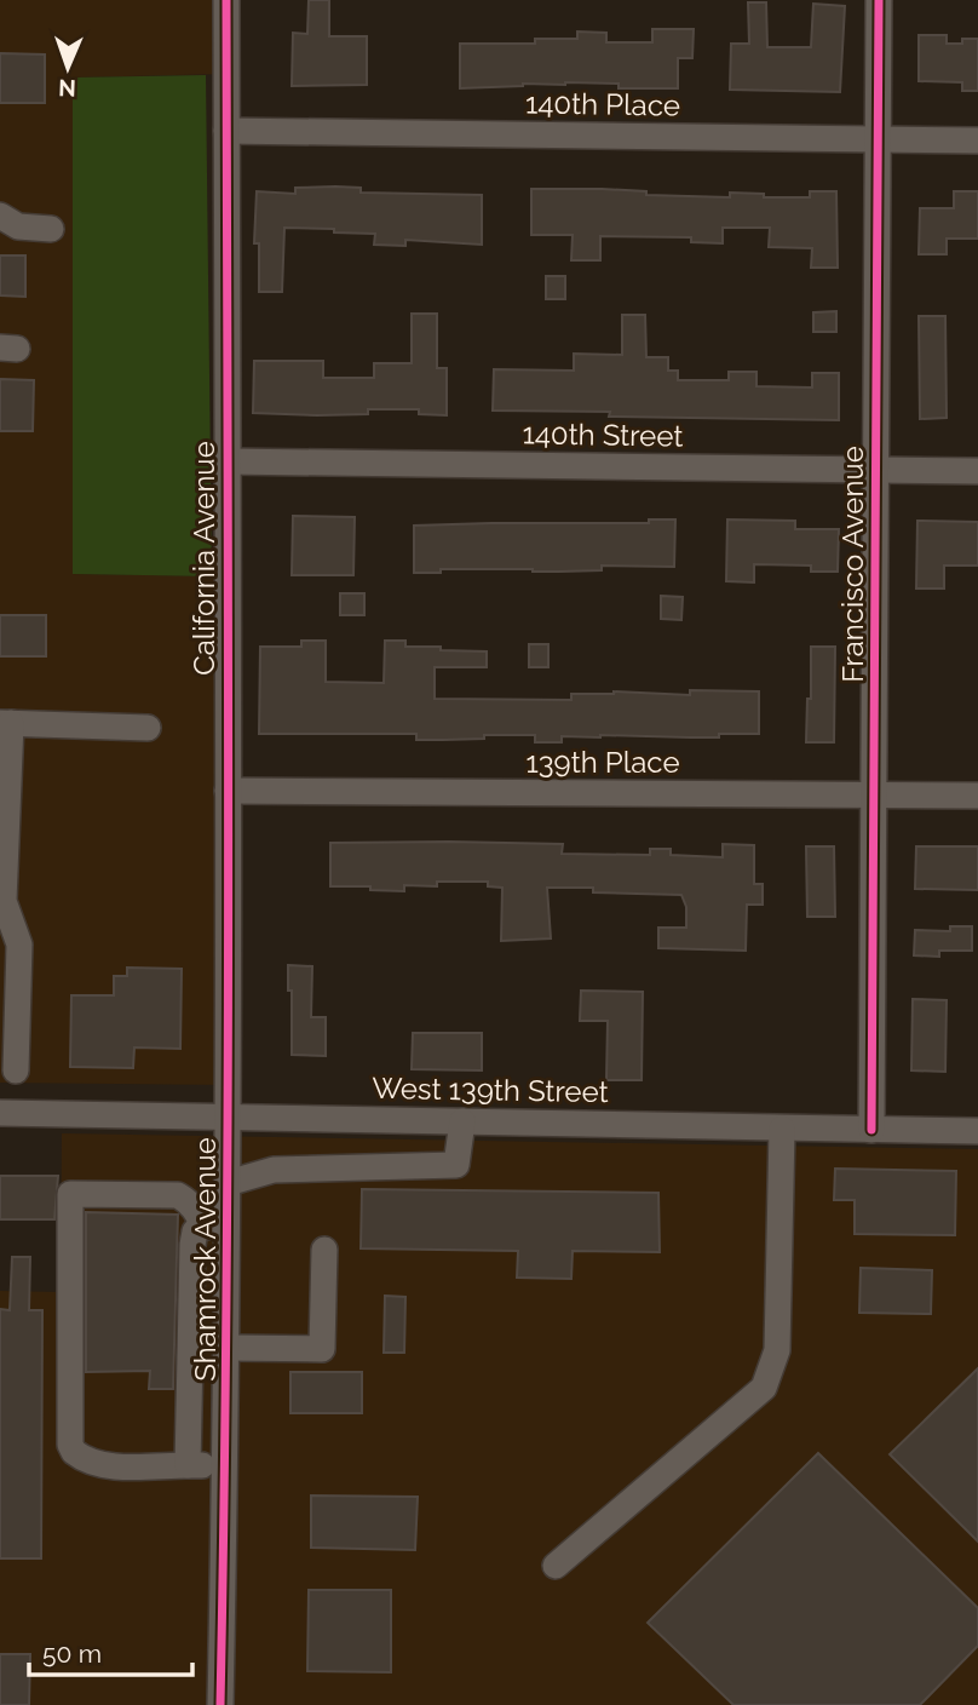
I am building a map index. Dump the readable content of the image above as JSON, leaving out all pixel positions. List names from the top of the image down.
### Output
{
  "streets": {
    "street": [
      "140th Place",
      "140th Street",
      "California Avenue",
      "Francisco Avenue",
      "139th Place",
      "West 139th Street",
      "Shamrock Avenue"
    ]
  },
  "crossings": [
    ["140th Place", "California Avenue"],
    ["140th Place", "Francisco Avenue"],
    ["140th Street", "California Avenue"],
    ["140th Street", "Francisco Avenue"],
    ["California Avenue", "139th Place"],
    ["California Avenue", "West 139th Street"],
    ["California Avenue", "Shamrock Avenue"],
    ["Francisco Avenue", "139th Place"],
    ["Francisco Avenue", "West 139th Street"],
    ["West 139th Street", "Shamrock Avenue"]
  ],
  "scale_bar": "50 m",
  "north": "bottom"
}
